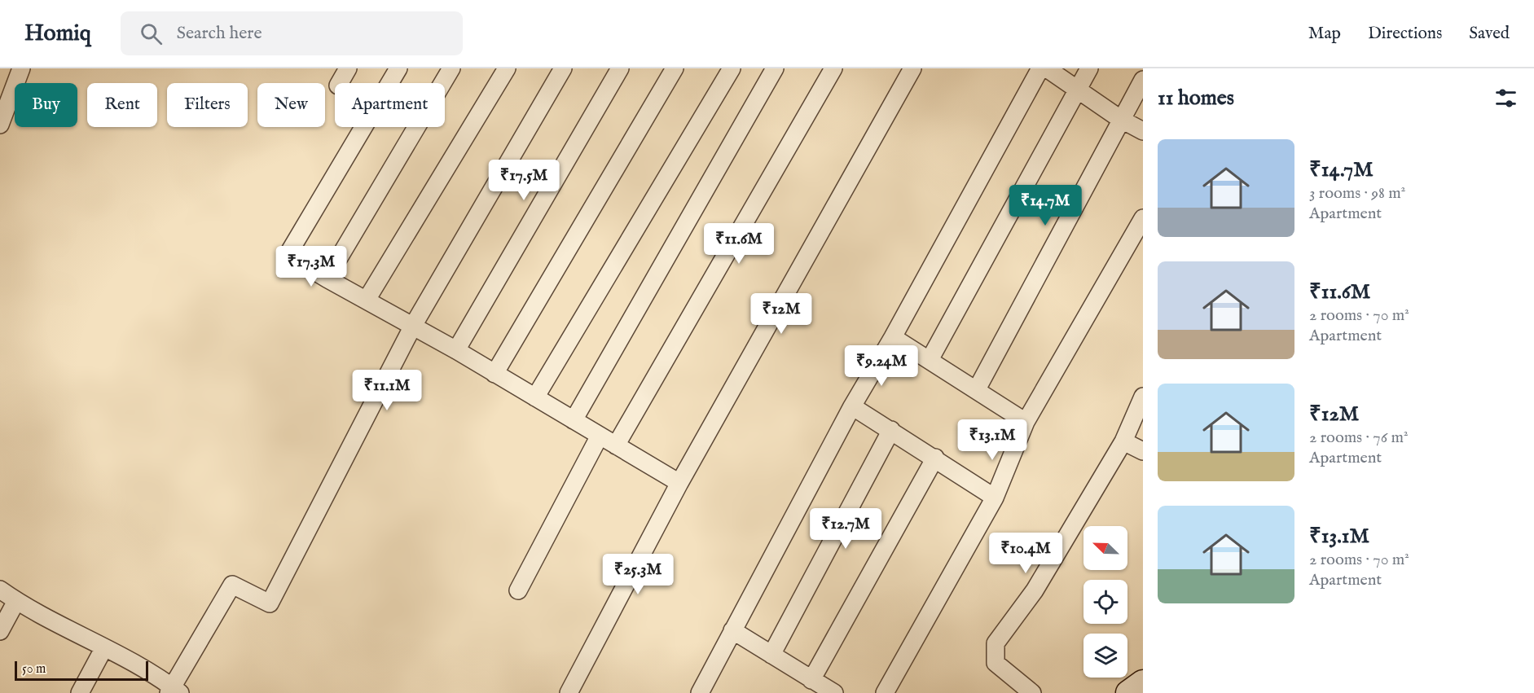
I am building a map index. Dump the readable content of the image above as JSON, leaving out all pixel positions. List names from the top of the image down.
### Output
{
  "scale_bar": "50 m",
  "north": "top left",
  "page": {
    "header": "Homiq",
    "search": "Search here",
    "nav": ["Map", "Directions", "Saved"],
    "heading": "11 homes",
    "chip": [
      "Buy",
      "Rent",
      "Filters",
      "New",
      "Apartment"
    ],
    "list": [
      {
        "name": "₹14.7M",
        "note": "3 rooms · 98 m² · Apartment"
      },
      {
        "name": "₹11.6M",
        "note": "2 rooms · 70 m² · Apartment"
      },
      {
        "name": "₹12M",
        "note": "2 rooms · 76 m² · Apartment"
      },
      {
        "name": "₹13.1M",
        "note": "2 rooms · 70 m² · Apartment"
      }
    ],
    "price": [
      "₹17.5M",
      "₹14.7M",
      "₹11.6M",
      "₹17.3M",
      "₹12M",
      "₹9.24M",
      "₹11.1M",
      "₹13.1M",
      "₹12.7M",
      "₹10.4M",
      "₹25.3M"
    ],
    "scale": "50 m"
  }
}
